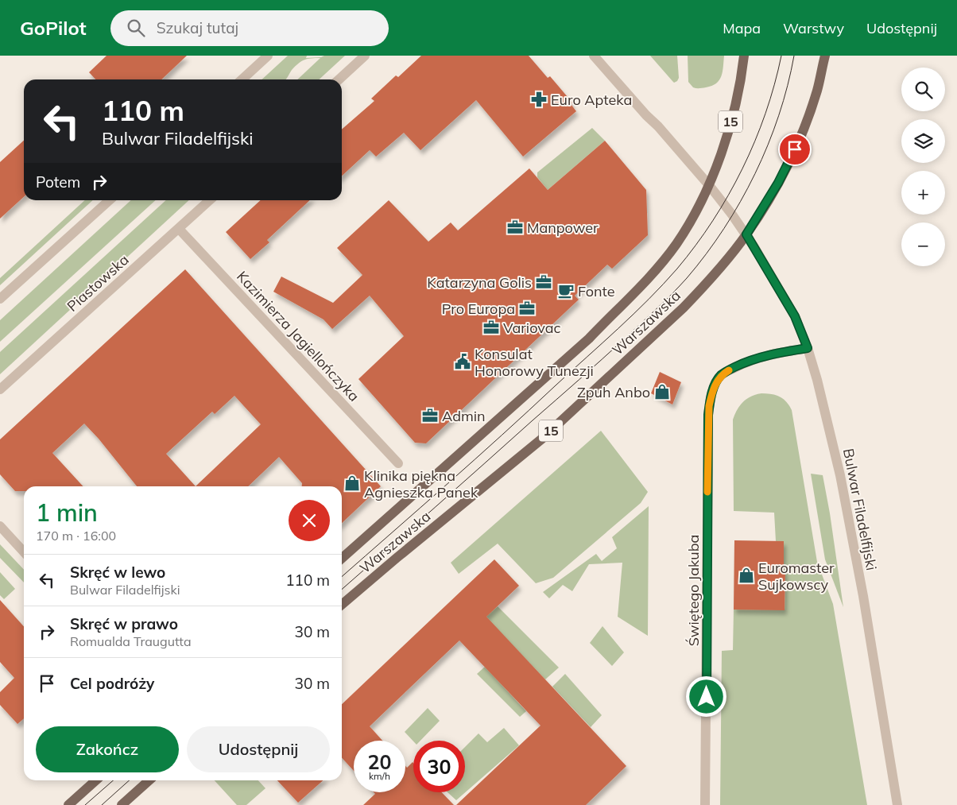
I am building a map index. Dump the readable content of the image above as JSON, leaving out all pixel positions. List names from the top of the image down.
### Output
{
  "streets": {
    "main road": ["15", "Warszawska"],
    "street": [
      "Piastowska",
      "Kazimierza Jagiellończyka",
      "Bulwar Filadelfijski",
      "Świętego Jakuba"
    ]
  },
  "crossings": [
    ["15", "Warszawska"],
    ["15", "Bulwar Filadelfijski"],
    ["Piastowska", "Kazimierza Jagiellończyka"],
    ["Warszawska", "Bulwar Filadelfijski"],
    ["Bulwar Filadelfijski", "Świętego Jakuba"]
  ],
  "places": {
    "pharmacy": ["Euro Apteka"],
    "office": [
      "Manpower",
      "Katarzyna Golis",
      "Pro Europa",
      "Variovac",
      "Admin"
    ],
    "cafe": ["Fonte"],
    "public building": ["Konsulat Honorowy Tunezji"],
    "shop": ["Zpuh Anbo", "Klinika piękna Agnieszka Panek", "Euromaster Sujkowscy"]
  },
  "page": {
    "header": "GoPilot",
    "search": "Szukaj tutaj",
    "nav": ["Mapa", "Warstwy", "Udostępnij"],
    "map_buttons": ["+", "−"],
    "turn": ["110 m", "Bulwar Filadelfijski"],
    "then": "Potem",
    "heading": ["1 min", "170 m · 16:00"],
    "list": [
      {
        "name": "Skręć w lewo",
        "note": "Bulwar Filadelfijski",
        "value": "110 m"
      },
      {
        "name": "Skręć w prawo",
        "note": "Romualda Traugutta",
        "value": "30 m"
      },
      {
        "name": "Cel podróży",
        "value": "30 m"
      }
    ],
    "buttons": ["Zakończ", "Udostępnij"],
    "speed": "20 km/h",
    "limit": "30"
  }
}
